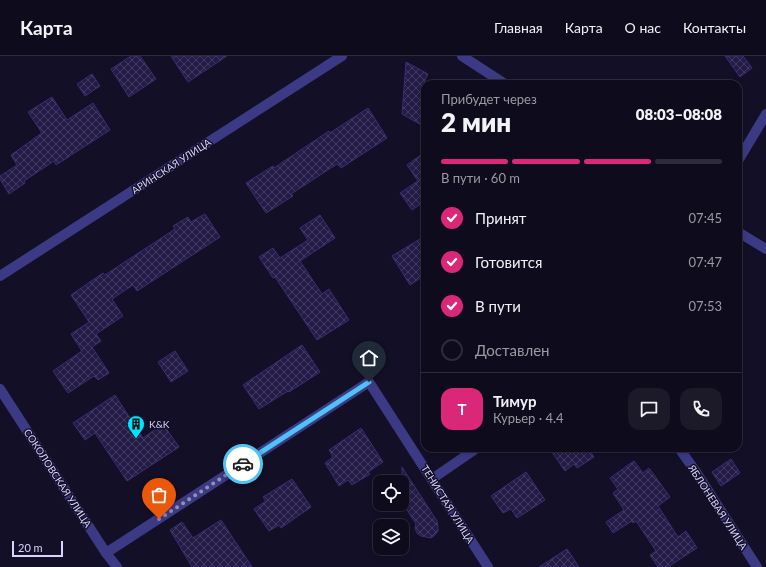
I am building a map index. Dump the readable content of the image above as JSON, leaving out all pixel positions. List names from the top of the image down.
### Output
{
  "streets": {
    "street": [
      "АРИНСКАЯ УЛИЦА",
      "СОКОЛОВСКАЯ УЛИЦА",
      "ТЕНИСТАЯ УЛИЦА",
      "ЯБЛОНЕВАЯ УЛИЦА"
    ]
  },
  "crossings": [
    ["СОКОЛОВСКАЯ УЛИЦА", "ТЕНИСТАЯ УЛИЦА"]
  ],
  "places": {
    "building": ["K&K"]
  },
  "scale_bar": "20 m",
  "page": {
    "header": "Карта",
    "nav": [
      "Главная",
      "Карта",
      "О нас",
      "Контакты"
    ],
    "heading": ["2 мин", "Прибудет через", "08:03–08:08"],
    "panel": ["Тимур", "Курьер · 4.4"],
    "bar": "В пути · 60 m",
    "list": [
      ["Принят", "07:45"],
      ["Готовится", "07:47"],
      ["В пути", "07:53"],
      "Доставлен"
    ],
    "round": "Т",
    "scale": "20 m"
  }
}
